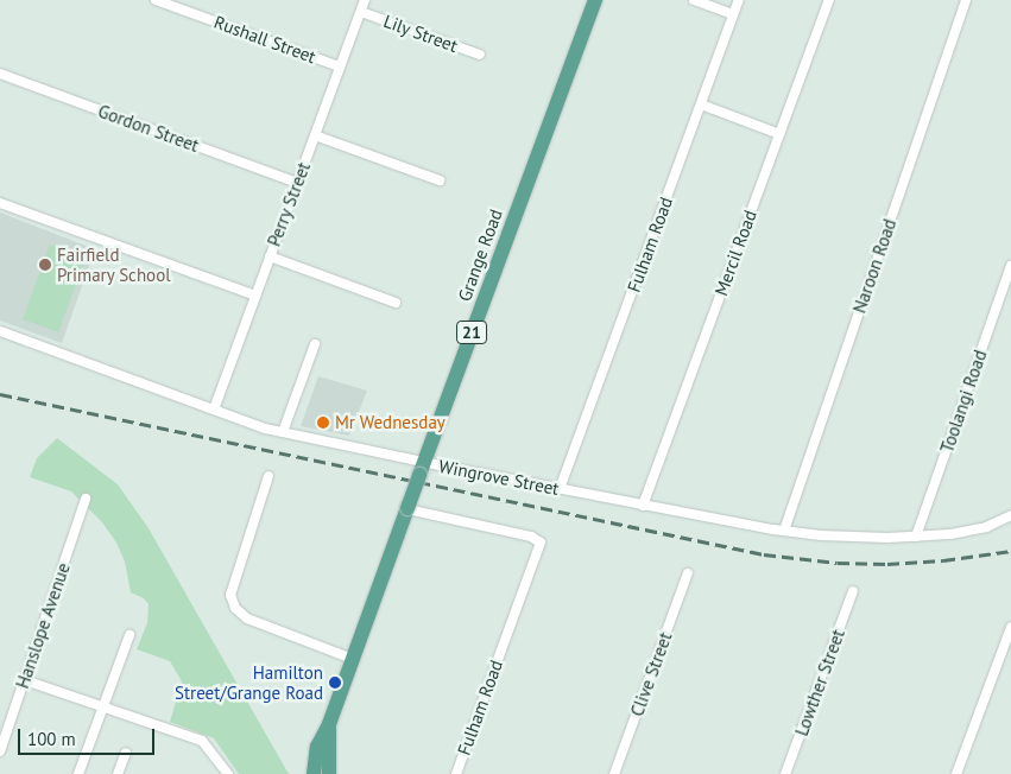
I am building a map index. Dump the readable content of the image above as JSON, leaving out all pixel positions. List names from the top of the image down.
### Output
{
  "streets": {
    "main road": ["Grange Road", "21"],
    "street": [
      "Lily Street",
      "Rushall Street",
      "Gordon Street",
      "Perry Street",
      "Fulham Road",
      "Mercil Road",
      "Naroon Road",
      "Toolangi Road",
      "Wingrove Street",
      "Hanslope Avenue",
      "Clive Street",
      "Lowther Street"
    ]
  },
  "crossings": [
    ["Lily Street", "Perry Street"],
    ["Rushall Street", "Perry Street"],
    ["Gordon Street", "Perry Street"],
    ["Perry Street", "Wingrove Street"],
    ["Fulham Road", "Grange Road"],
    ["Fulham Road", "Wingrove Street"],
    ["Mercil Road", "Wingrove Street"],
    ["Grange Road", "Wingrove Street"],
    ["Naroon Road", "Wingrove Street"],
    ["Toolangi Road", "Wingrove Street"]
  ],
  "places": ["Fairfield Primary School", "Mr Wednesday", "Hamilton Street/Grange Road"],
  "scale_bar": "100 m"
}
